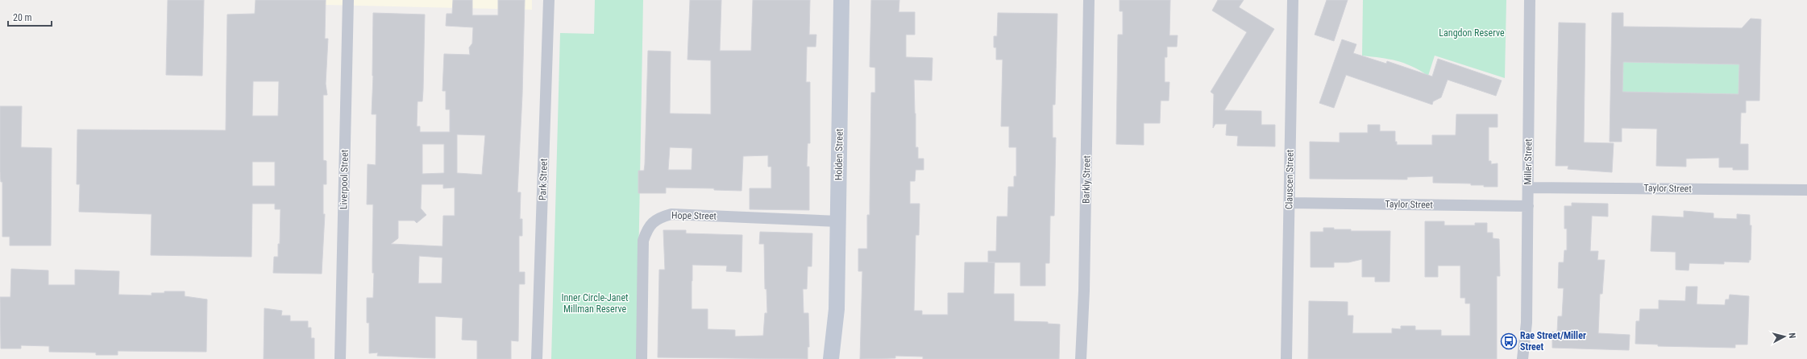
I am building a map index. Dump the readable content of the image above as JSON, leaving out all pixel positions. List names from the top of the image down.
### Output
{
  "streets": {
    "main road": ["Holden Street"],
    "street": [
      "Miller Street",
      "Liverpool Street",
      "Park Street",
      "Barkly Street",
      "Clauscen Street",
      "Taylor Street",
      "Hope Street"
    ]
  },
  "crossings": [
    ["Holden Street", "Hope Street"],
    ["Miller Street", "Taylor Street"],
    ["Clauscen Street", "Taylor Street"]
  ],
  "parks": ["Langdon Reserve", "Inner Circle-Janet Millman Reserve"],
  "places": {
    "bus stop": ["Rae Street/Miller Street"]
  },
  "scale_bar": "20 m",
  "north": "right"
}
